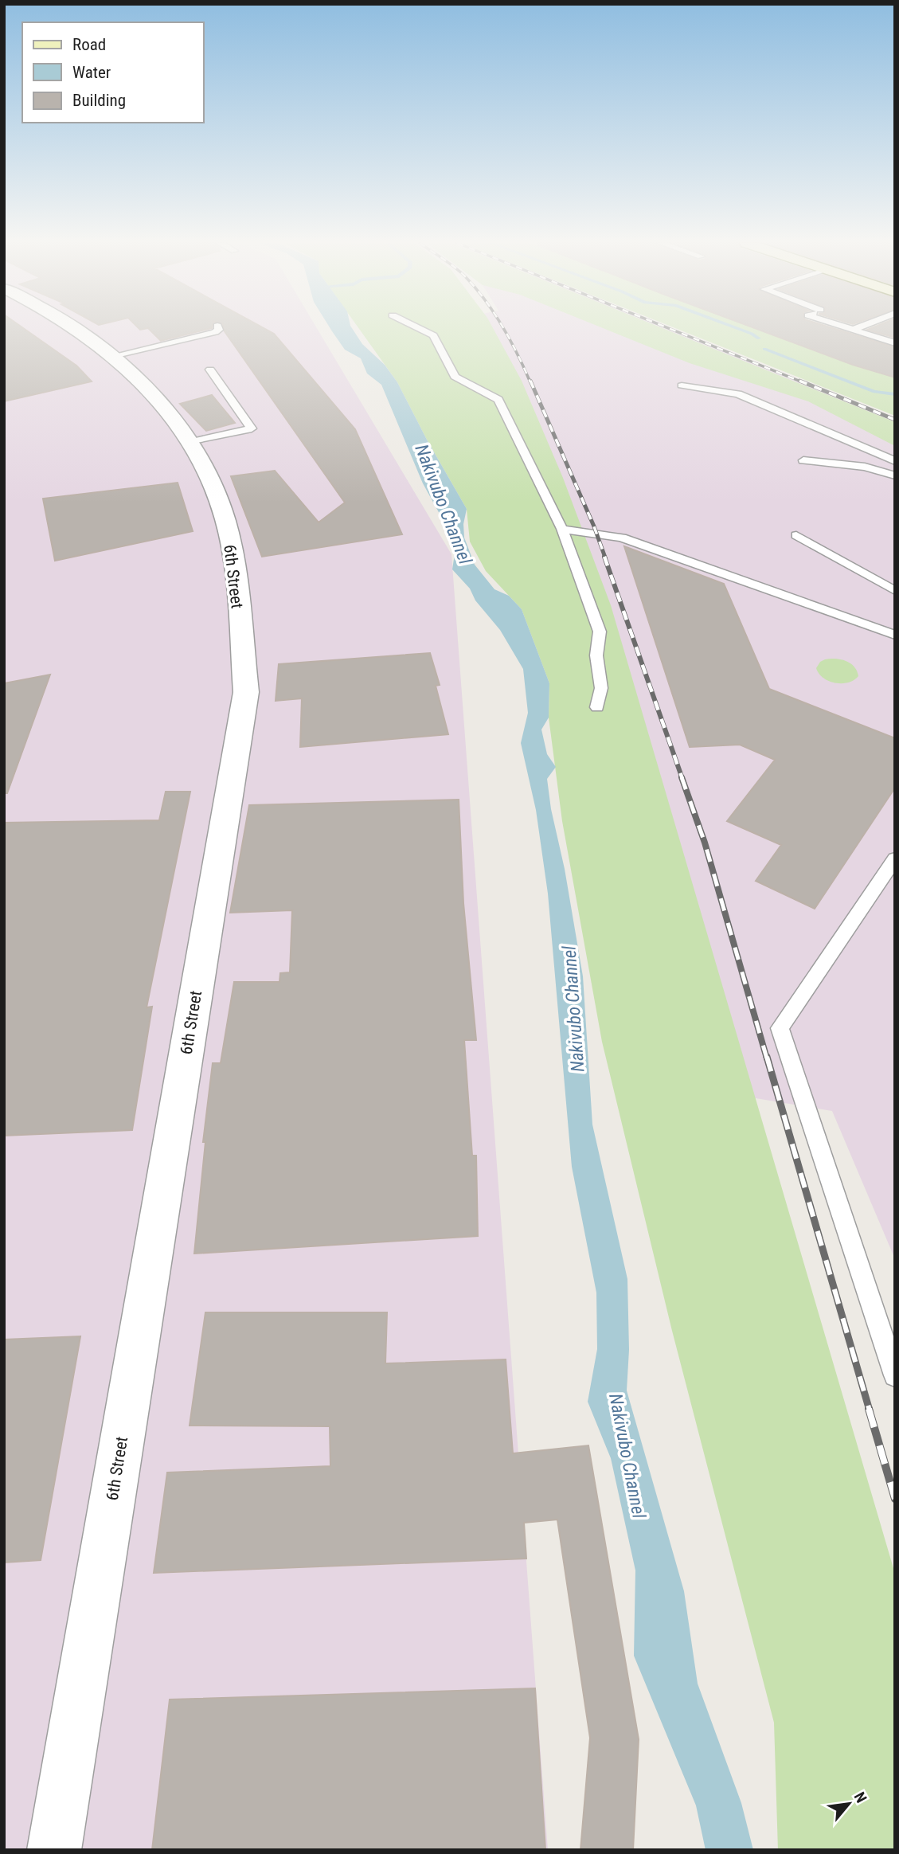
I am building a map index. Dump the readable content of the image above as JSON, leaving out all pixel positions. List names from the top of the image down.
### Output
{
  "streets": {
    "street": ["6th Street"]
  },
  "water": ["Nakivubo Channel"],
  "legend": ["Road", "Water", "Building"],
  "north": "top right"
}
